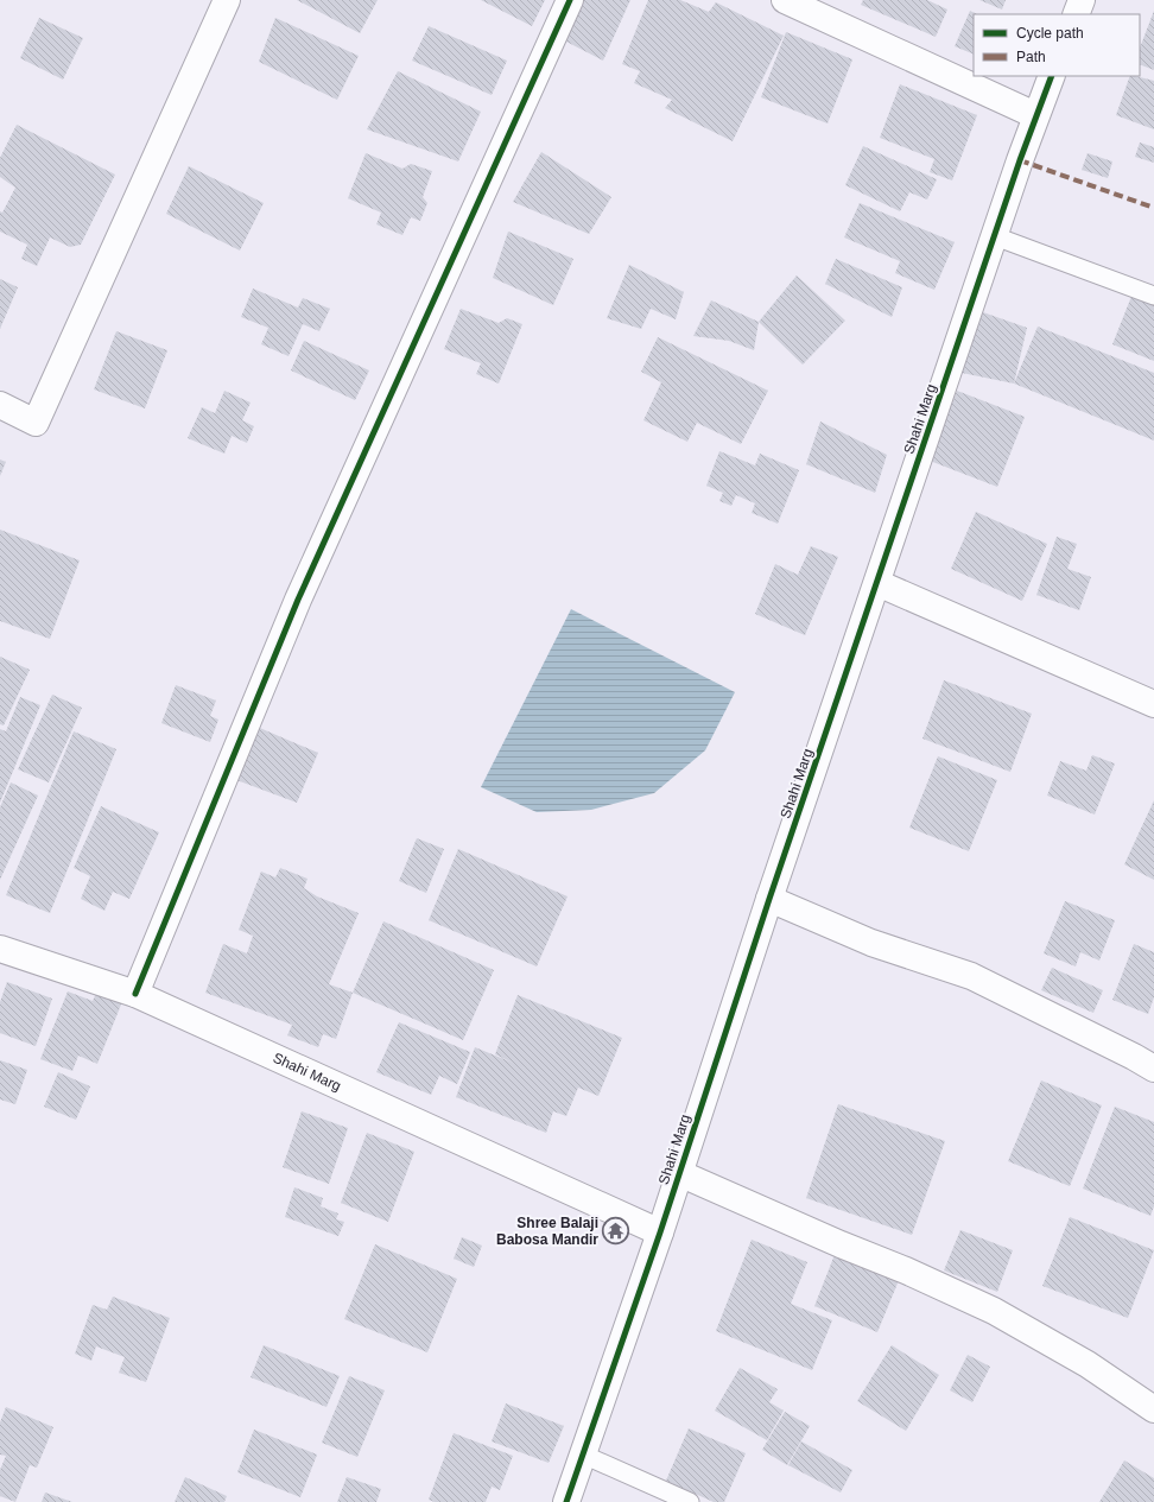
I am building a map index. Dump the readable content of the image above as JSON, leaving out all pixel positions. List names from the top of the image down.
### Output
{
  "streets": {
    "street": ["Shahi Marg"]
  },
  "places": {
    "temple": ["Shree Balaji Babosa Mandir"]
  },
  "legend": ["Cycle path", "Path"]
}
